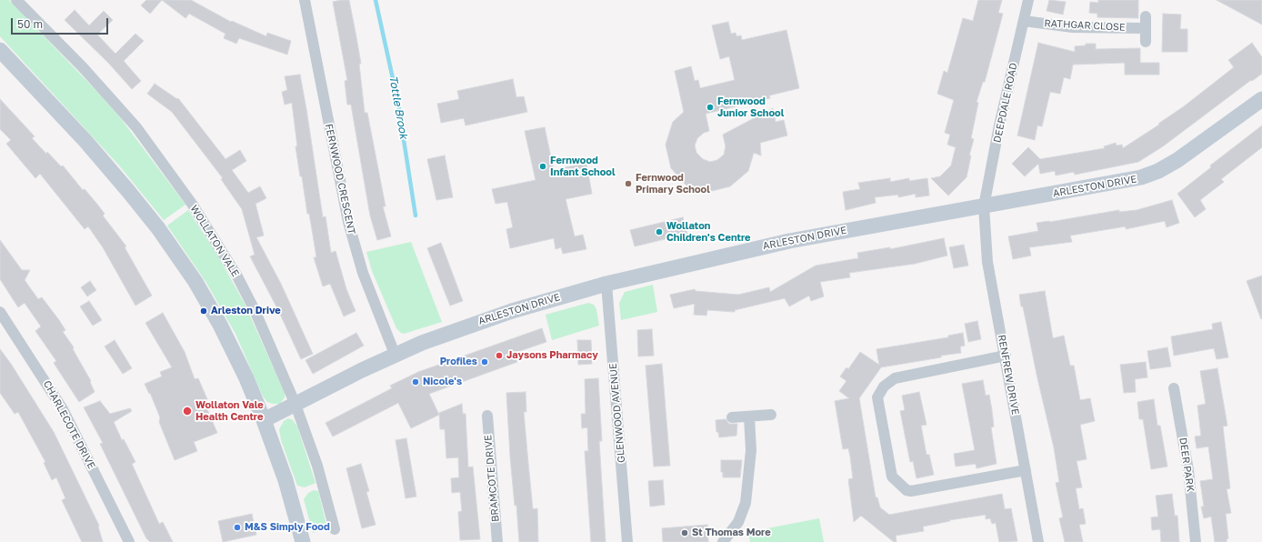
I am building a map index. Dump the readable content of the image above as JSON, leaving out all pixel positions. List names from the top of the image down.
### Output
{
  "streets": {
    "street": [
      "RATHGAR CLOSE",
      "DEEPDALE ROAD",
      "FERNWOOD CRESCENT",
      "ARLESTON DRIVE",
      "WOLLATON VALE",
      "RENFREW DRIVE",
      "GLENWOOD AVENUE",
      "CHARLECOTE DRIVE",
      "DEER PARK",
      "BRAMCOTE DRIVE"
    ]
  },
  "crossings": [
    ["RATHGAR CLOSE", "DEEPDALE ROAD"],
    ["DEEPDALE ROAD", "ARLESTON DRIVE"],
    ["DEEPDALE ROAD", "RENFREW DRIVE"],
    ["FERNWOOD CRESCENT", "ARLESTON DRIVE"],
    ["ARLESTON DRIVE", "WOLLATON VALE"],
    ["ARLESTON DRIVE", "RENFREW DRIVE"],
    ["ARLESTON DRIVE", "GLENWOOD AVENUE"]
  ],
  "water": ["Tottle Brook"],
  "places": [
    "Fernwood Junior School",
    "Fernwood Infant School",
    "Fernwood Primary School",
    "Wollaton Children's Centre",
    "Arleston Drive",
    "Jaysons Pharmacy",
    "Profiles",
    "Nicole's",
    "Wollaton Vale Health Centre",
    "M&S Simply Food",
    "St Thomas More"
  ],
  "scale_bar": "50 m"
}
